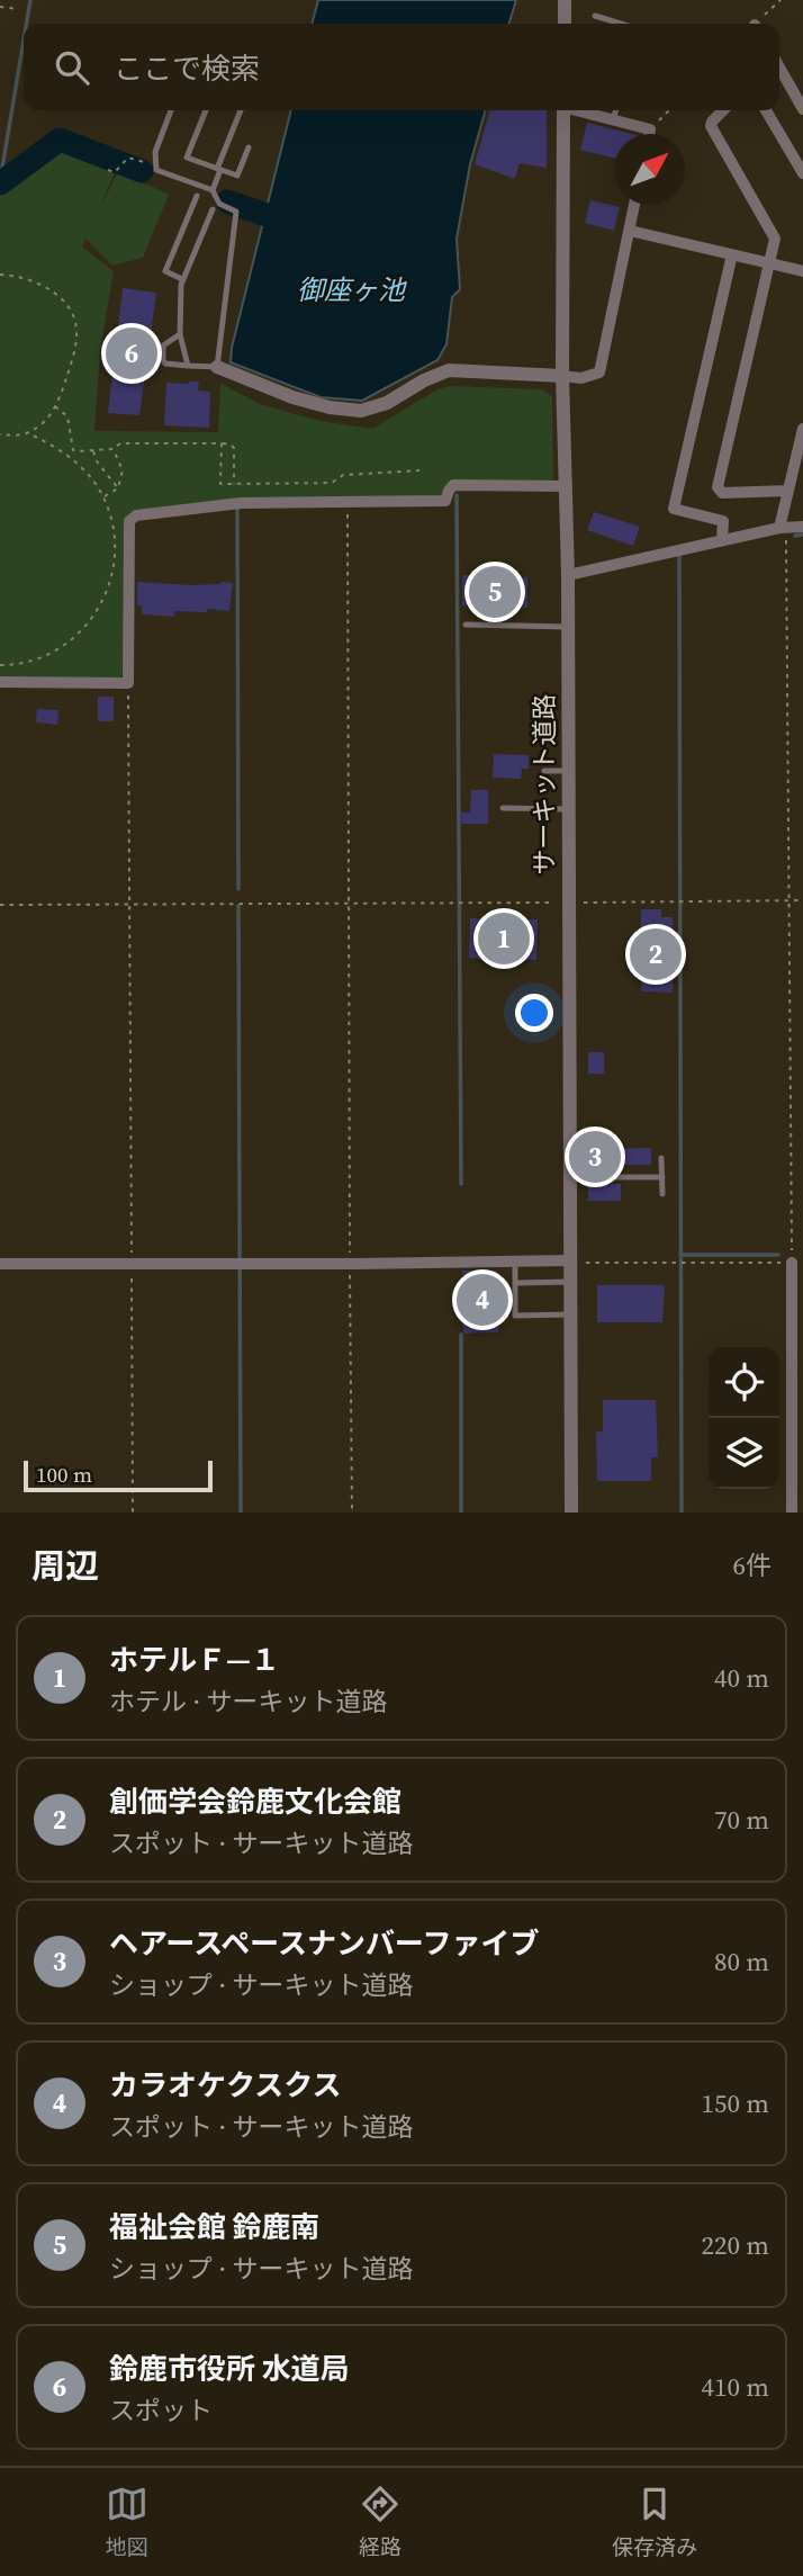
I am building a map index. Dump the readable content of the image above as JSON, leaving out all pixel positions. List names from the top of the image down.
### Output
{
  "streets": {
    "street": ["サーキット道路"]
  },
  "water": ["御座ヶ池"],
  "scale_bar": "100 m",
  "north": "top right",
  "page": {
    "search": "ここで検索",
    "pins": [
      "6",
      "5",
      "1",
      "2",
      "3",
      "4"
    ],
    "scale": "100 m",
    "heading": ["周辺", "6件"],
    "list": [
      {
        "mark": "1",
        "name": "ホテルＦ―１",
        "note": "ホテル · サーキット道路",
        "value": "40 m"
      },
      {
        "mark": "2",
        "name": "創価学会鈴鹿文化会館",
        "note": "スポット · サーキット道路",
        "value": "70 m"
      },
      {
        "mark": "3",
        "name": "ヘアースペースナンバーファイブ",
        "note": "ショップ · サーキット道路",
        "value": "80 m"
      },
      {
        "mark": "4",
        "name": "カラオケクスクス",
        "note": "スポット · サーキット道路",
        "value": "150 m"
      },
      {
        "mark": "5",
        "name": "福祉会館 鈴鹿南",
        "note": "ショップ · サーキット道路",
        "value": "220 m"
      },
      {
        "mark": "6",
        "name": "鈴鹿市役所 水道局",
        "note": "スポット",
        "value": "410 m"
      }
    ],
    "nav": ["地図", "経路", "保存済み"]
  }
}
